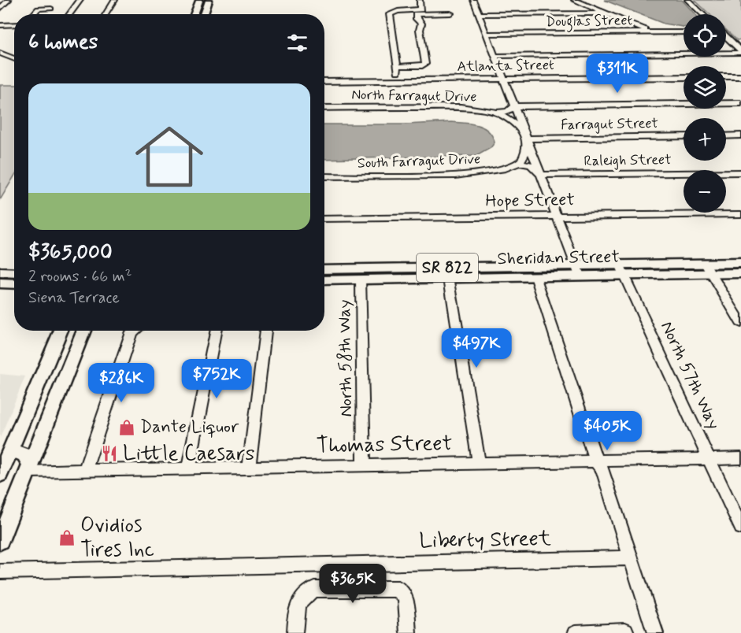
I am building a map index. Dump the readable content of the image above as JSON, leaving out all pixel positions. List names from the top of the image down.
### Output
{
  "streets": {
    "main road": ["Sheridan Street", "SR 822"],
    "street": [
      "Douglas Street",
      "Atlanta Street",
      "North Farragut Drive",
      "Farragut Street",
      "Raleigh Street",
      "South Farragut Drive",
      "Hope Street",
      "North 58th Way",
      "North 57th Way",
      "Thomas Street",
      "Liberty Street"
    ]
  },
  "crossings": [
    ["North Farragut Drive", "Farragut Street"],
    ["Sheridan Street", "North 58th Way"],
    ["Sheridan Street", "North 57th Way"],
    ["North 58th Way", "Thomas Street"],
    ["North 57th Way", "Thomas Street"]
  ],
  "places": {
    "shop": ["Dante Liquor", "Ovidios Tires Inc"],
    "restaurant": ["Little Caesars"]
  },
  "page": {
    "map_buttons": ["+", "−"],
    "heading": "6 homes",
    "price": [
      "$311K",
      "$497K",
      "$752K",
      "$286K",
      "$405K",
      "$365K"
    ],
    "list": [
      {
        "name": "$365,000",
        "note": "2 rooms · 66 m² · Siena Terrace"
      }
    ]
  }
}
